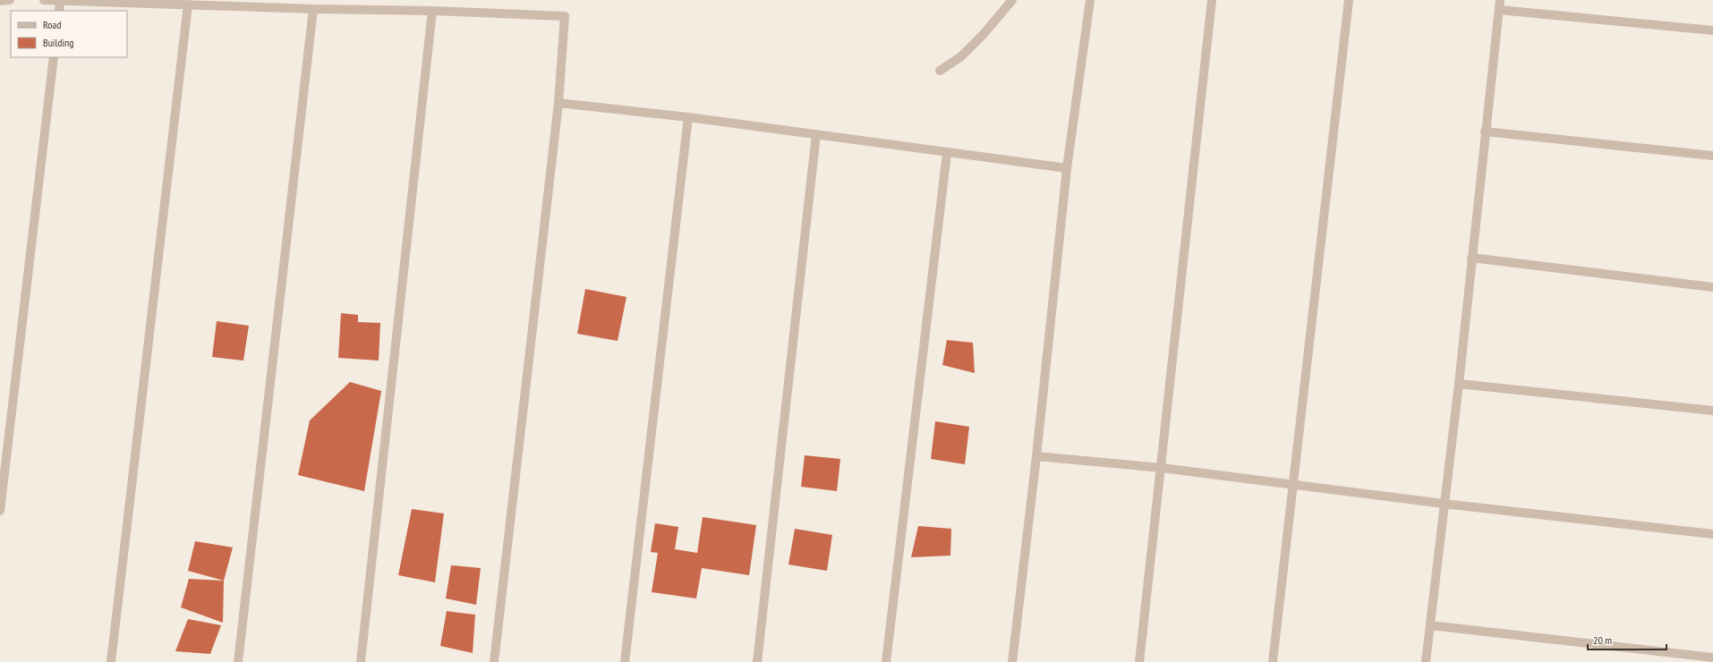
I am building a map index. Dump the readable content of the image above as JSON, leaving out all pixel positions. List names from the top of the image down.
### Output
{
  "legend": ["Road", "Building"],
  "scale_bar": "20 m"
}
